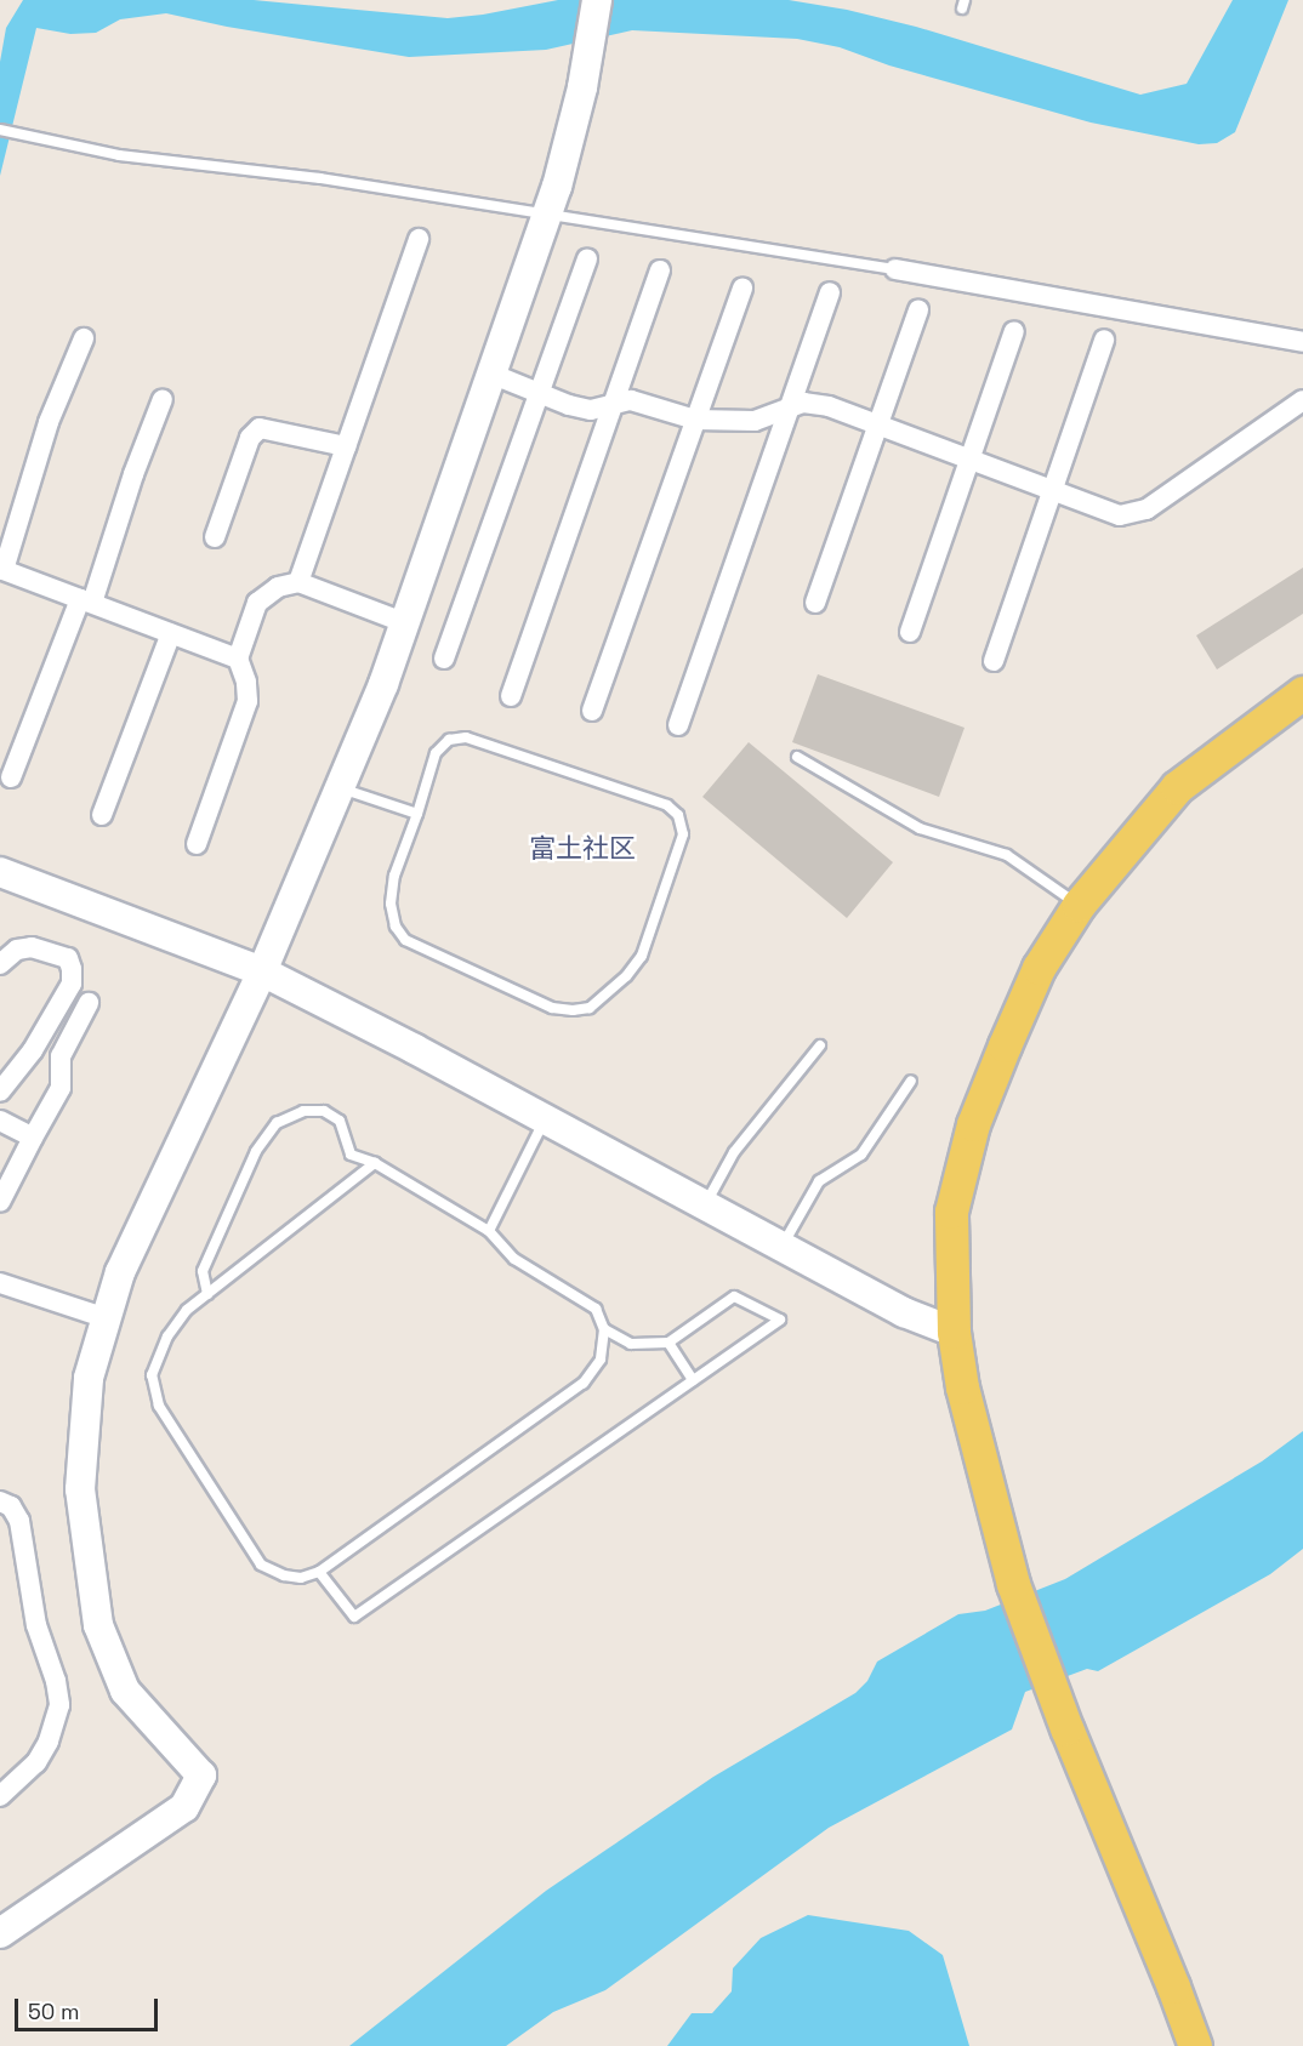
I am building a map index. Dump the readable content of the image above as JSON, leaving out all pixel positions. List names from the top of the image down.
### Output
{
  "districts": ["富土社区"],
  "scale_bar": "50 m"
}
